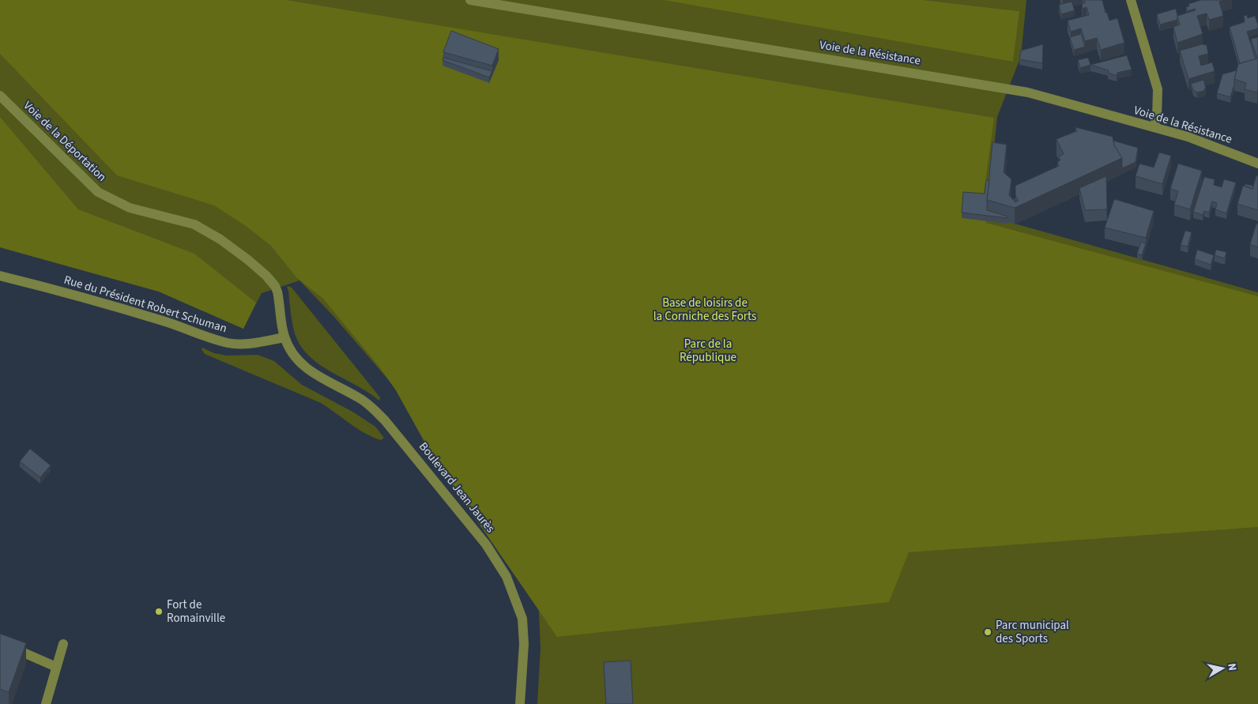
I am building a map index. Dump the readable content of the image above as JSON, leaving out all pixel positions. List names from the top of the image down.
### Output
{
  "streets": {
    "street": [
      "Voie de la Résistance",
      "Voie de la Déportation",
      "Rue du Président Robert Schuman",
      "Boulevard Jean Jaurès"
    ]
  },
  "crossings": [
    ["Voie de la Déportation", "Rue du Président Robert Schuman"],
    ["Voie de la Déportation", "Boulevard Jean Jaurès"],
    ["Rue du Président Robert Schuman", "Boulevard Jean Jaurès"]
  ],
  "parks": ["Base de loisirs de la Corniche des Forts", "Parc de la République"],
  "places": ["Fort de Romainville", "Parc municipal des Sports"],
  "north": "right"
}
